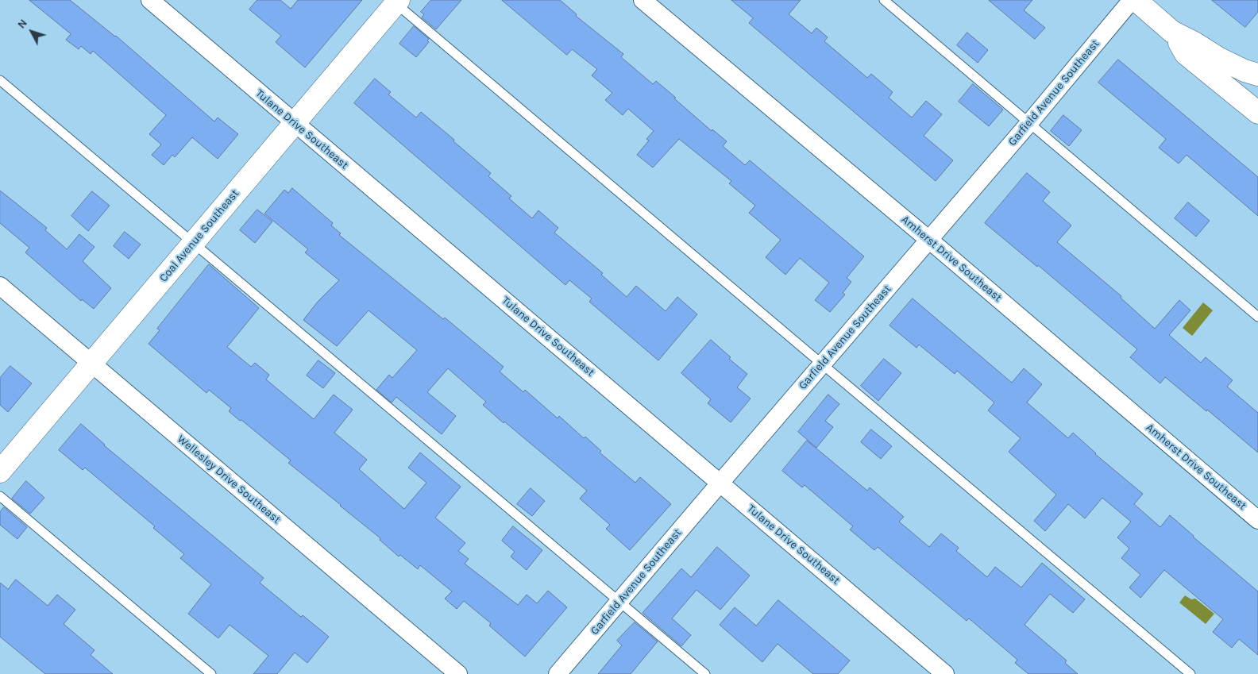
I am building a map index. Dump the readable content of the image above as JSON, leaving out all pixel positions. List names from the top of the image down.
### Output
{
  "streets": {
    "main road": ["Coal Avenue Southeast"],
    "street": [
      "Garfield Avenue Southeast",
      "Tulane Drive Southeast",
      "Amherst Drive Southeast",
      "Wellesley Drive Southeast"
    ]
  },
  "crossings": [
    ["Garfield Avenue Southeast", "Tulane Drive Southeast"],
    ["Garfield Avenue Southeast", "Amherst Drive Southeast"],
    ["Tulane Drive Southeast", "Coal Avenue Southeast"],
    ["Coal Avenue Southeast", "Wellesley Drive Southeast"]
  ],
  "north": "top left"
}
